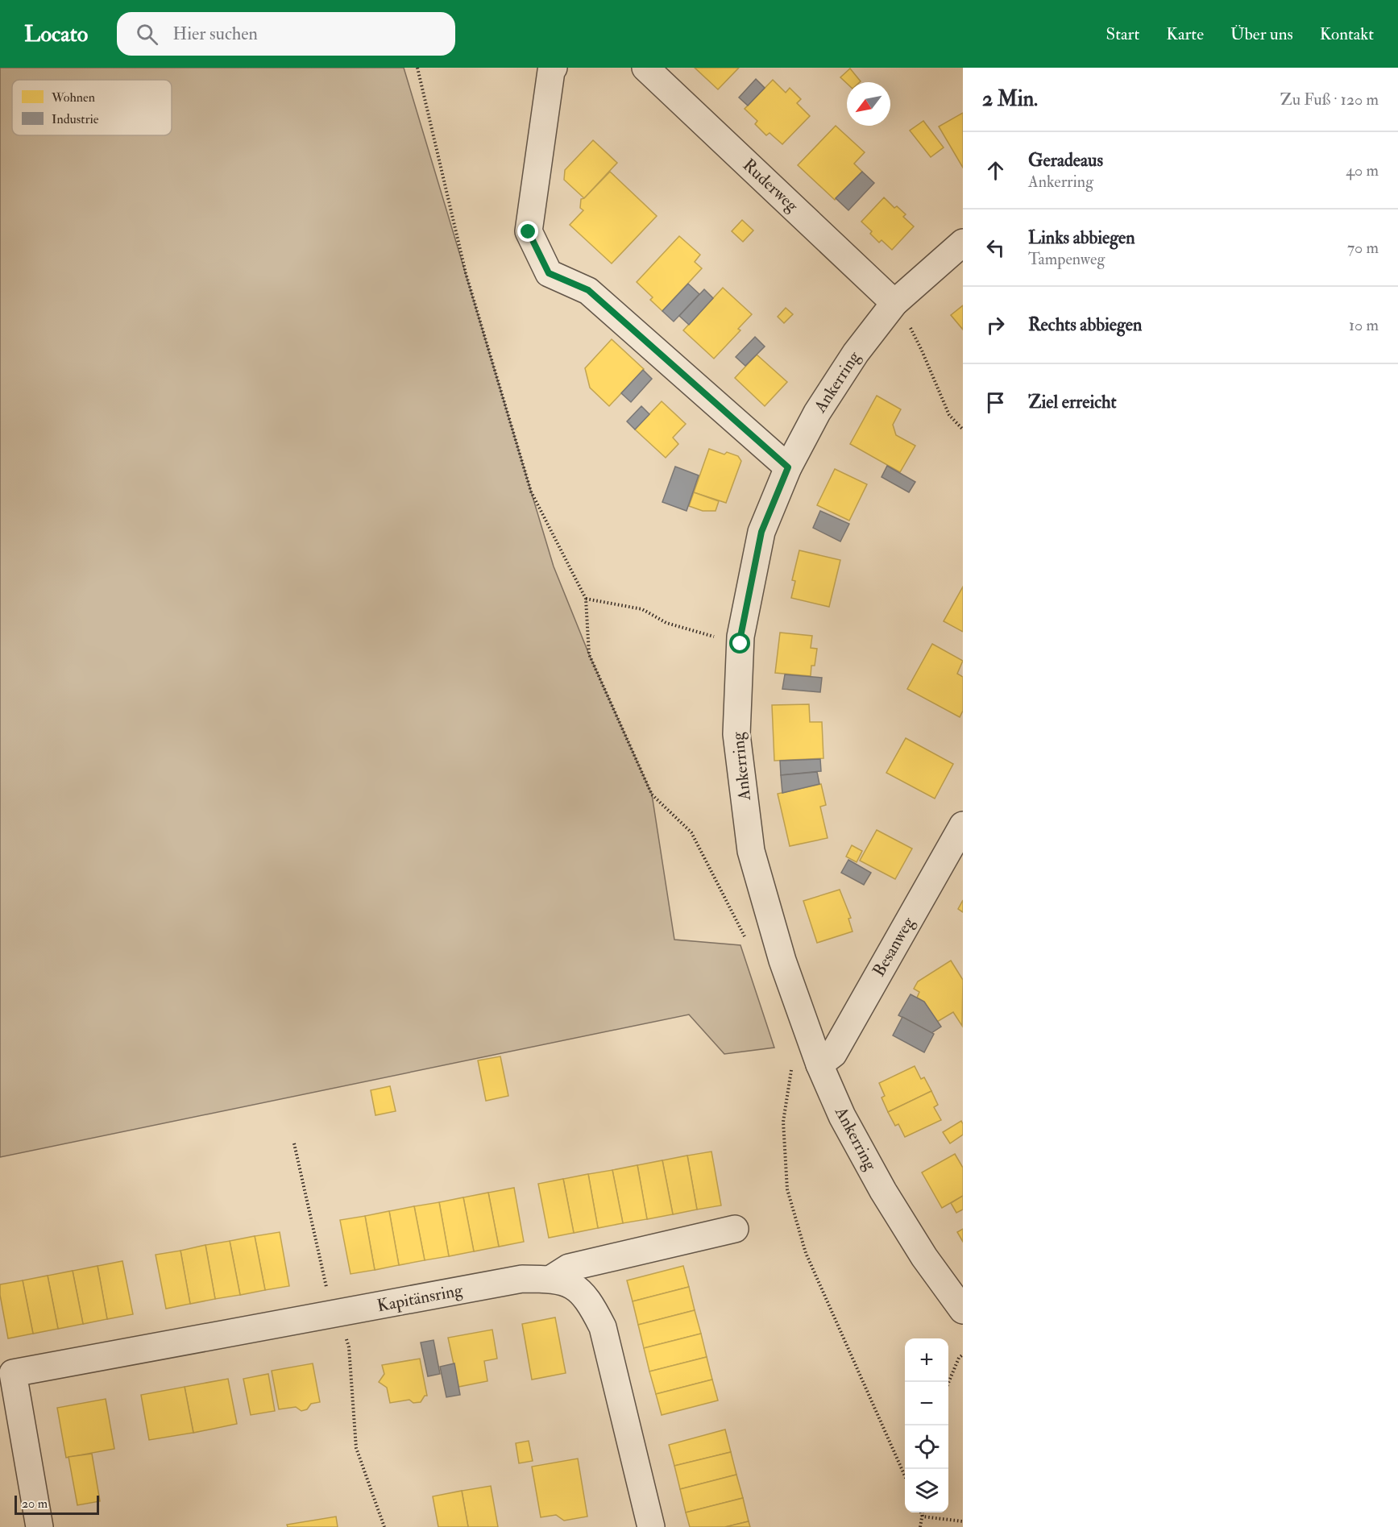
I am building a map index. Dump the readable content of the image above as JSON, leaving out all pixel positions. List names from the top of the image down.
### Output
{
  "streets": {
    "street": [
      "Ruderweg",
      "Ankerring",
      "Besanweg",
      "Kapitänsring"
    ]
  },
  "crossings": [
    ["Ruderweg", "Ankerring"],
    ["Ankerring", "Besanweg"]
  ],
  "legend": ["Wohnen", "Industrie"],
  "scale_bar": "20 m",
  "north": "bottom left",
  "page": {
    "header": "Locato",
    "search": "Hier suchen",
    "nav": [
      "Start",
      "Karte",
      "Über uns",
      "Kontakt"
    ],
    "heading": ["2 Min.", "Zu Fuß · 120 m"],
    "list": [
      ["Geradeaus", "Ankerring", "40 m"],
      ["Links abbiegen", "Tampenweg", "70 m"],
      ["Rechts abbiegen", "10 m"],
      "Ziel erreicht"
    ],
    "map_buttons": ["+", "−"],
    "scale": "20 m"
  }
}
